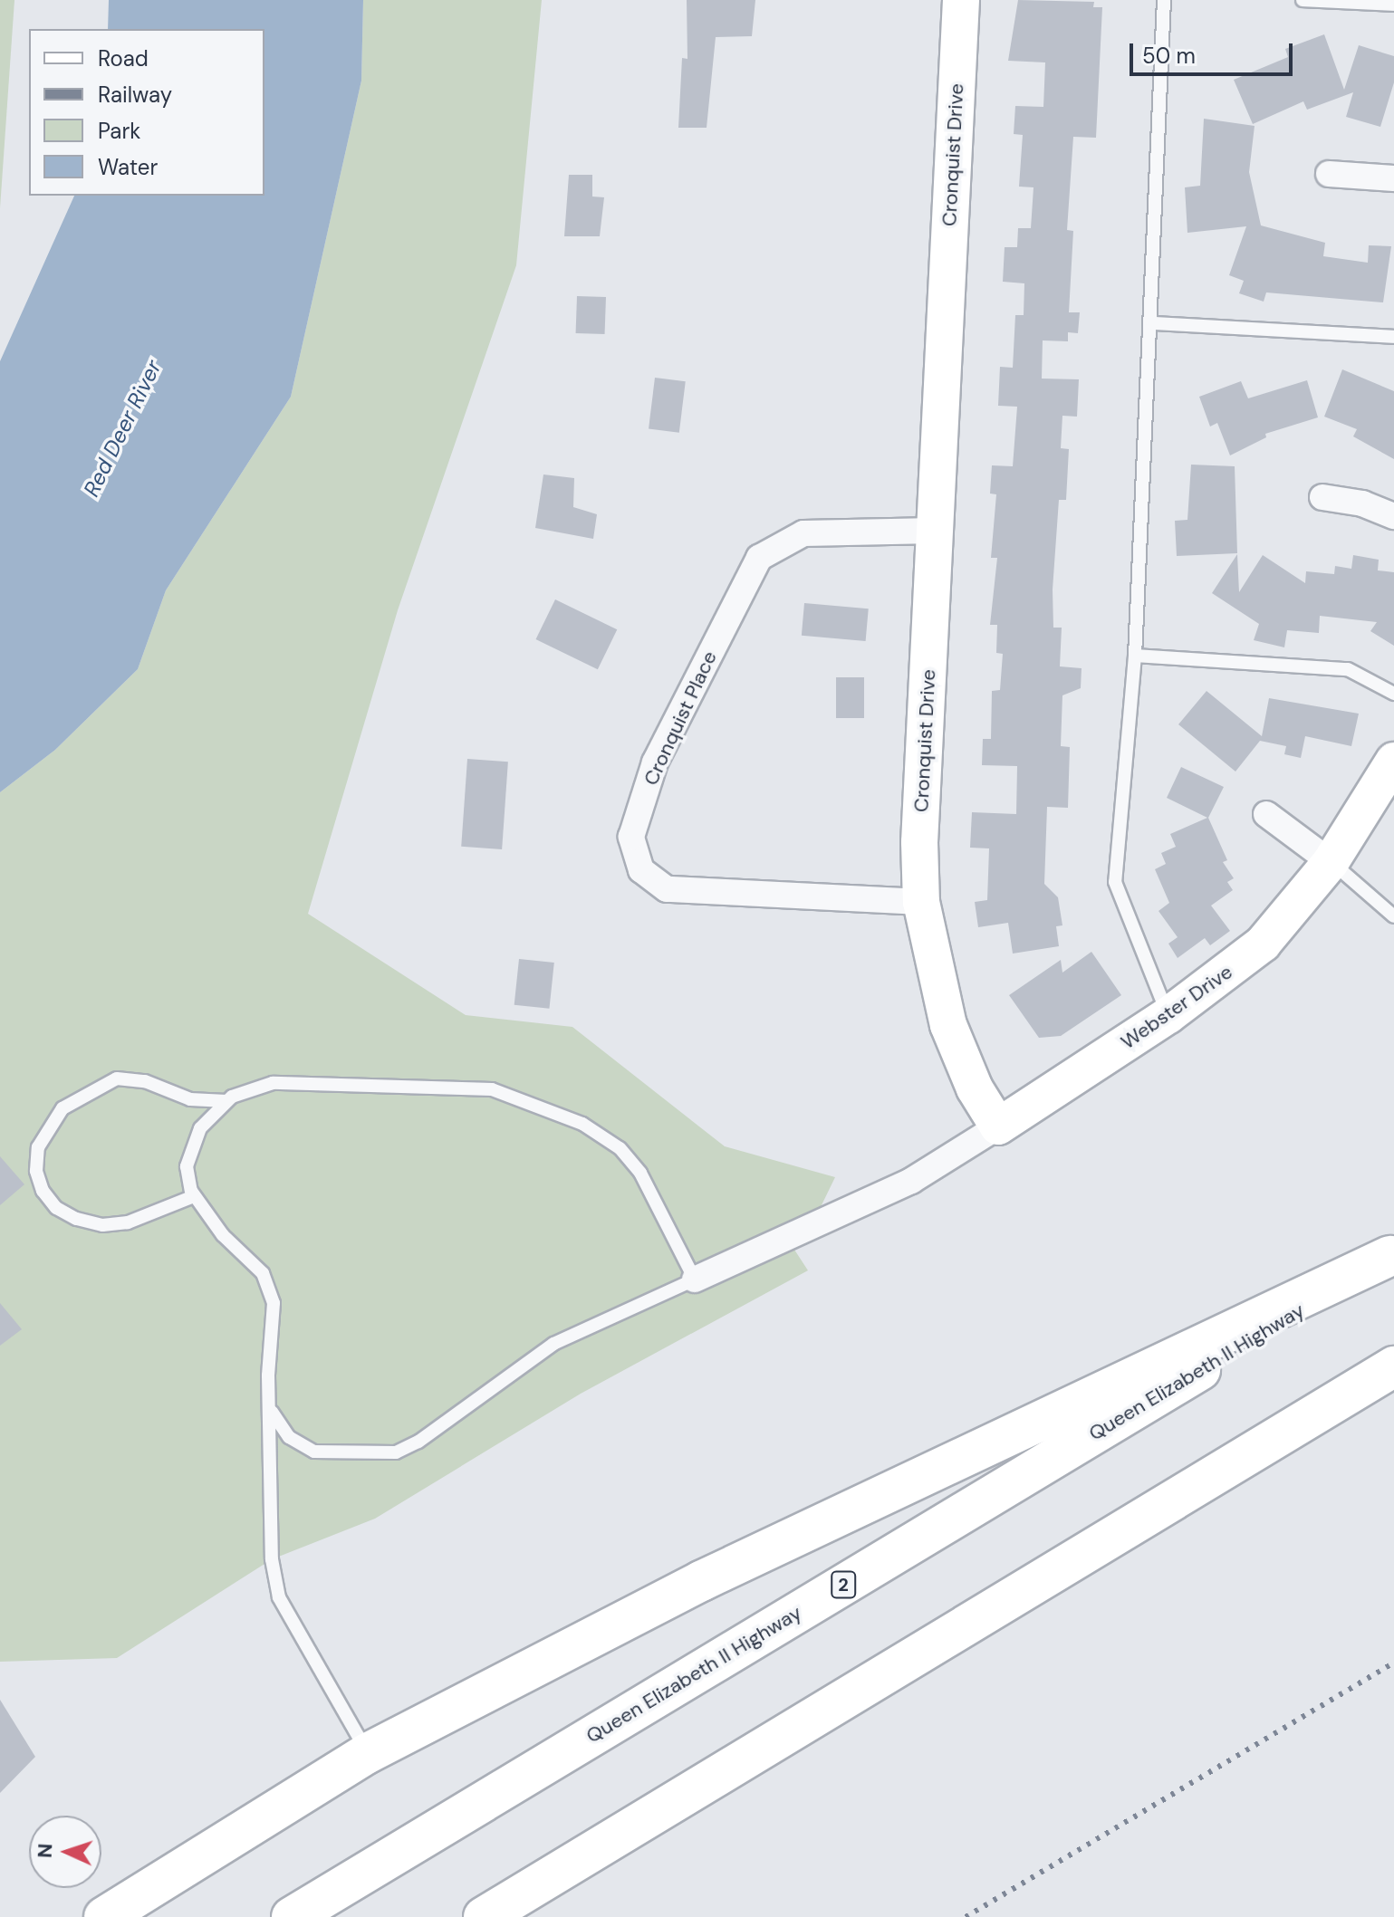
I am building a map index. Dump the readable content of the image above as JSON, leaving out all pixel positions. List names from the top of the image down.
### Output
{
  "streets": {
    "highway": ["Queen Elizabeth II Highway", "2"],
    "street": ["Cronquist Drive", "Cronquist Place", "Webster Drive"]
  },
  "crossings": [
    ["Cronquist Drive", "Cronquist Place"],
    ["Cronquist Drive", "Webster Drive"]
  ],
  "water": ["Red Deer River"],
  "legend": [
    "Road",
    "Railway",
    "Park",
    "Water"
  ],
  "scale_bar": "50 m",
  "north": "left"
}
